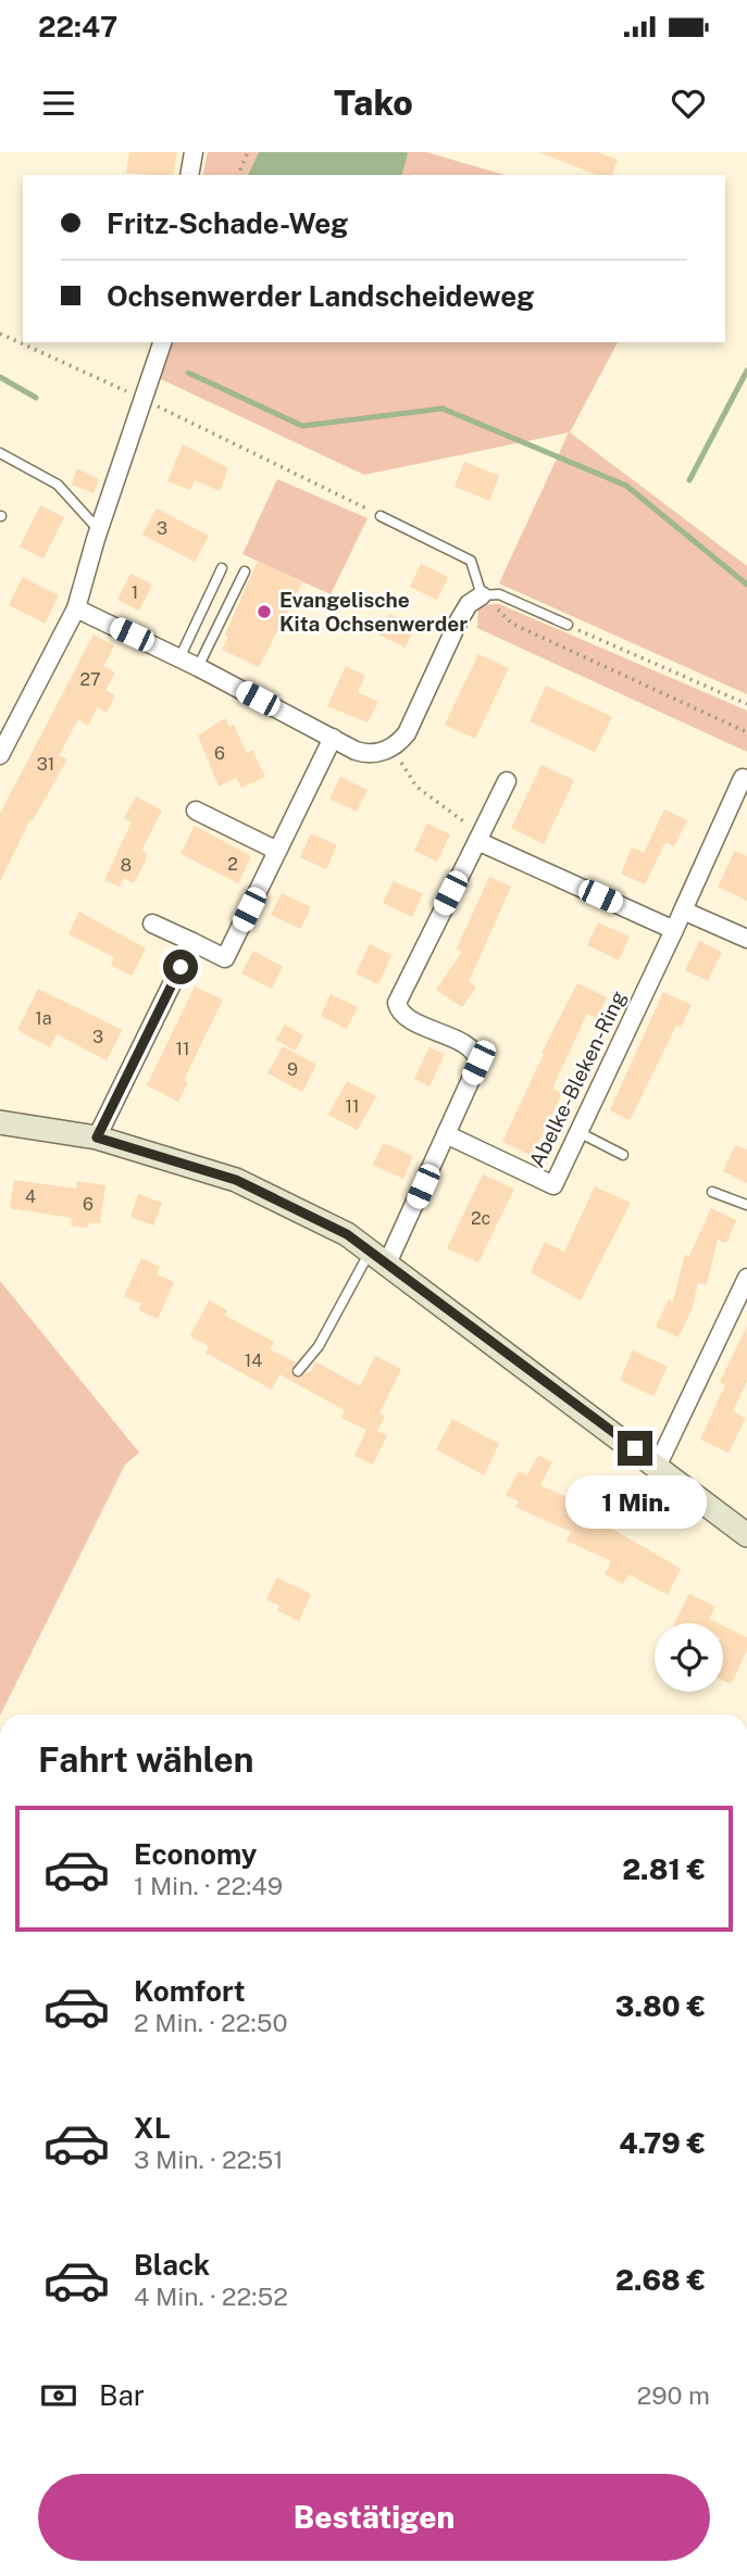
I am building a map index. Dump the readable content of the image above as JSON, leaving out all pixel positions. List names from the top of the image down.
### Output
{
  "streets": {
    "street": ["Abelke-Bleken-Ring"]
  },
  "places": ["Evangelische Kita Ochsenwerder"],
  "house_numbers": [
    "3",
    "1",
    "27",
    "6",
    "31",
    "2",
    "8",
    "1a",
    "3",
    "11",
    "9",
    "11",
    "4",
    "6",
    "2c",
    "14"
  ],
  "page": {
    "status": "22:47",
    "header": "Tako",
    "banner": ["Fritz-Schade-Weg", "Ochsenwerder Landscheideweg"],
    "bubble": "1 Min.",
    "heading": "Fahrt wählen",
    "list": [
      {
        "name": "Economy",
        "note": "1 Min. · 22:49",
        "value": "2.81 €"
      },
      {
        "name": "Komfort",
        "note": "2 Min. · 22:50",
        "value": "3.80 €"
      },
      {
        "name": "XL",
        "note": "3 Min. · 22:51",
        "value": "4.79 €"
      },
      {
        "name": "Black",
        "note": "4 Min. · 22:52",
        "value": "2.68 €"
      }
    ],
    "pay": ["Bar", "290 m"],
    "buttons": "Bestätigen"
  }
}
